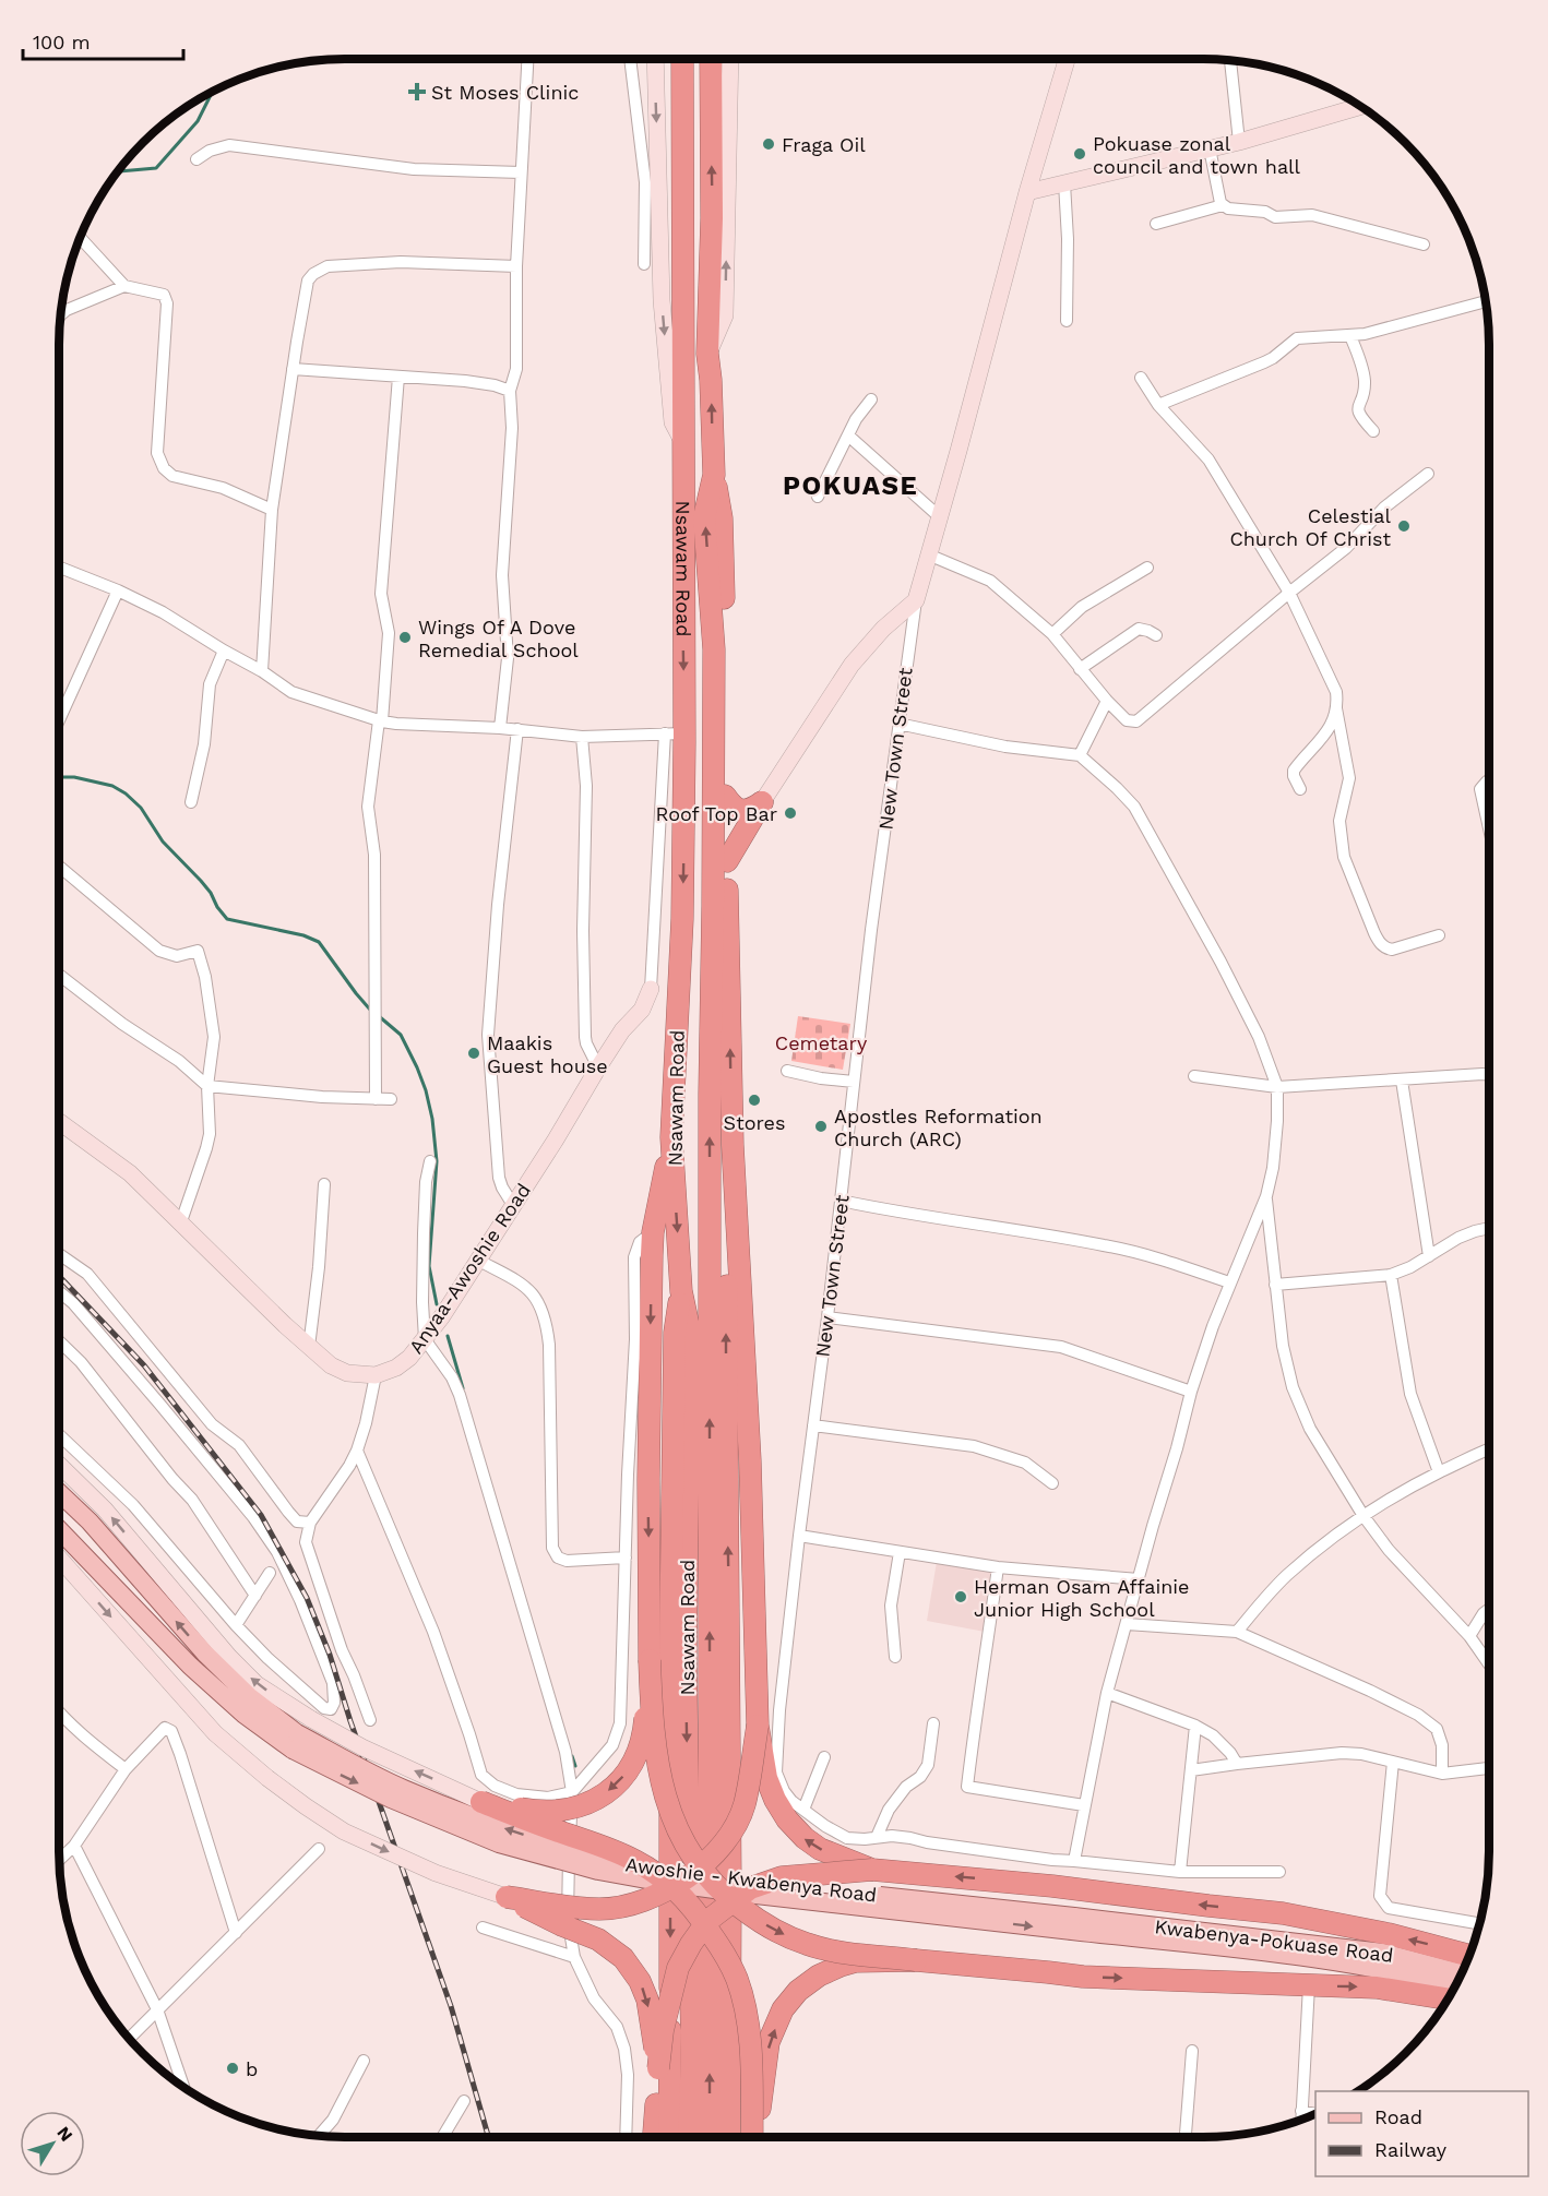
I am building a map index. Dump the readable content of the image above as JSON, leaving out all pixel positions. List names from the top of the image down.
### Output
{
  "streets": {
    "highway": ["Nsawam Road"],
    "main road": ["Awoshie - Kwabenya Road", "Kwabenya-Pokuase Road"],
    "street": ["New Town Street", "Anyaa-Awoshie Road"]
  },
  "crossings": [
    ["Awoshie - Kwabenya Road", "Kwabenya-Pokuase Road"]
  ],
  "districts": ["POKUASE"],
  "parks": ["Cemetary"],
  "places": {
    "health": ["St Moses Clinic"],
    "other": [
      "Fraga Oil",
      "Pokuase zonal council and town hall",
      "Celestial Church Of Christ",
      "Wings Of A Dove Remedial School",
      "Roof Top Bar",
      "Maakis Guest house",
      "Stores",
      "Apostles Reformation Church (ARC)",
      "Herman Osam Affainie Junior High School",
      "b"
    ]
  },
  "legend": ["Road", "Railway"],
  "scale_bar": "100 m",
  "north": "top right"
}
